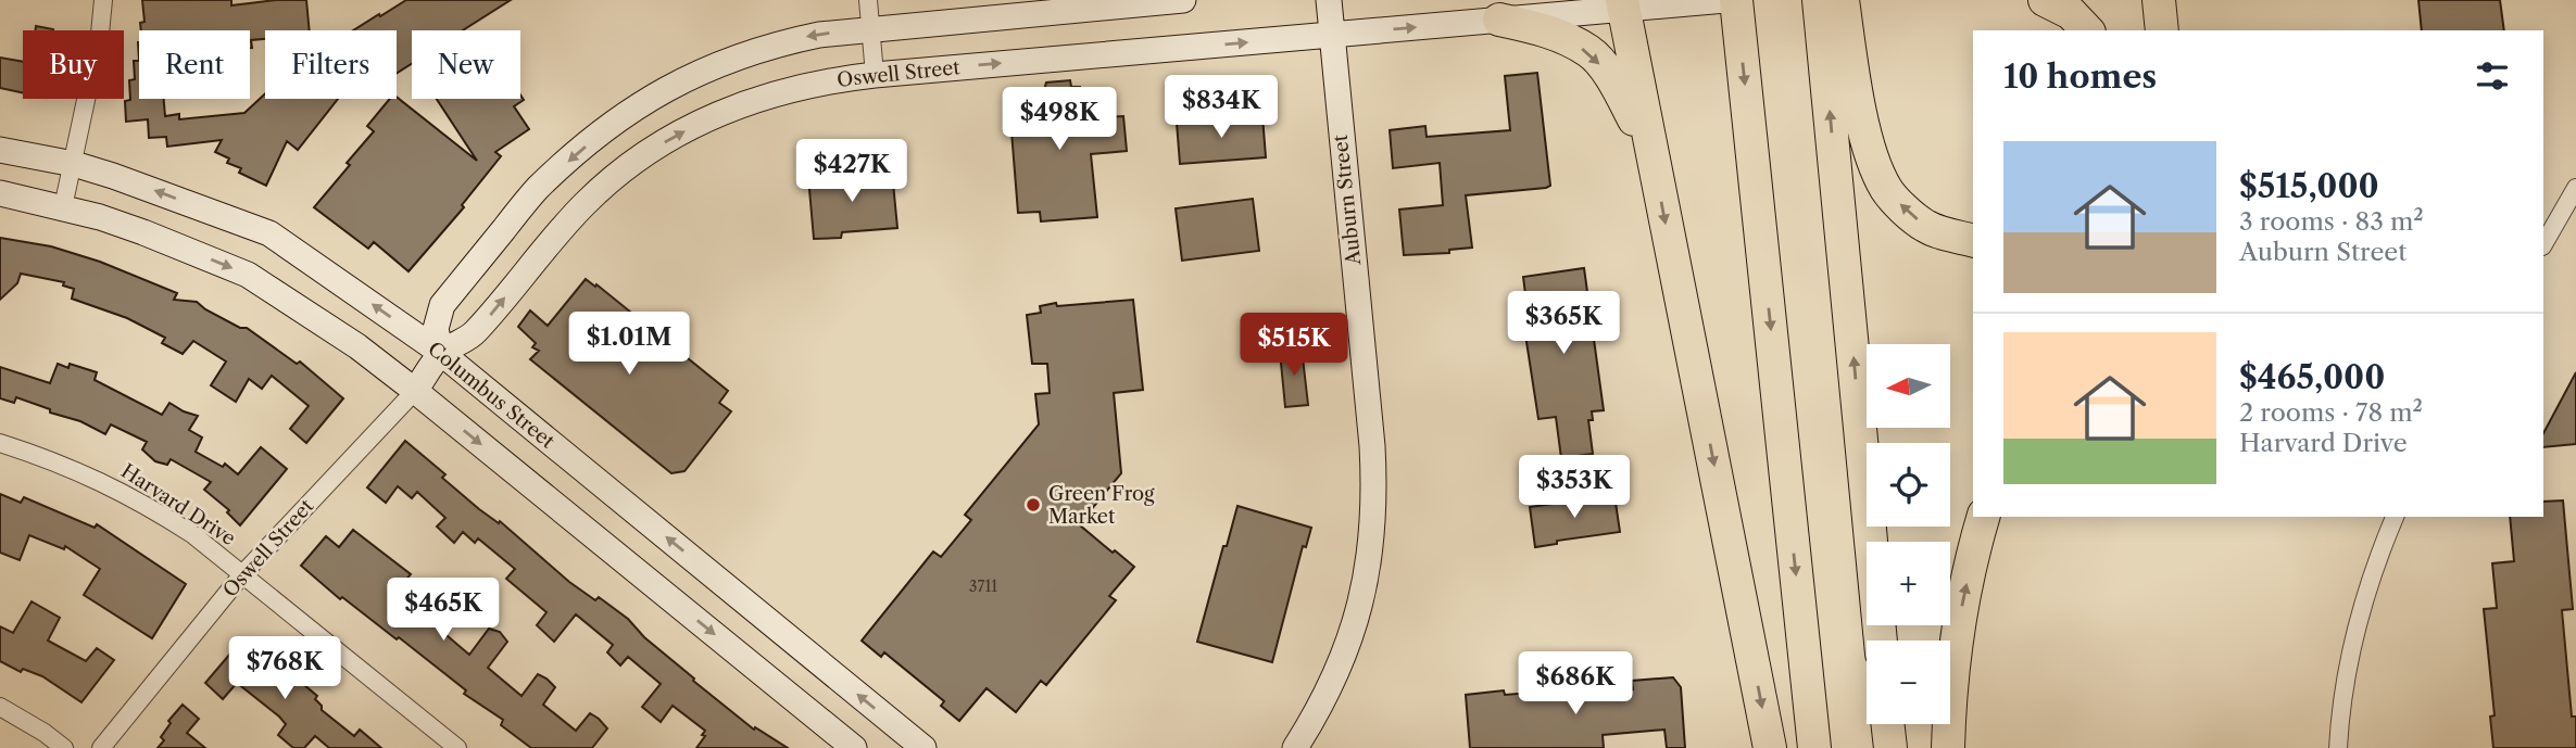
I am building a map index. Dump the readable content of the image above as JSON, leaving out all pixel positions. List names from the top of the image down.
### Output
{
  "streets": {
    "main road": ["Oswell Street", "Auburn Street", "Columbus Street"],
    "street": ["Harvard Drive"]
  },
  "crossings": [
    ["Oswell Street", "Auburn Street"],
    ["Oswell Street", "Columbus Street"],
    ["Oswell Street", "Harvard Drive"]
  ],
  "one_way": ["Oswell Street"],
  "places": ["Green Frog Market"],
  "house_numbers": ["3711"],
  "north": "left",
  "page": {
    "chip": [
      "Buy",
      "Rent",
      "Filters",
      "New"
    ],
    "heading": "10 homes",
    "price": [
      "$834K",
      "$498K",
      "$427K",
      "$365K",
      "$1.01M",
      "$515K",
      "$353K",
      "$465K",
      "$768K",
      "$686K"
    ],
    "list": [
      {
        "name": "$515,000",
        "note": "3 rooms · 83 m² · Auburn Street"
      },
      {
        "name": "$465,000",
        "note": "2 rooms · 78 m² · Harvard Drive"
      }
    ],
    "map_buttons": ["+", "−"]
  }
}
